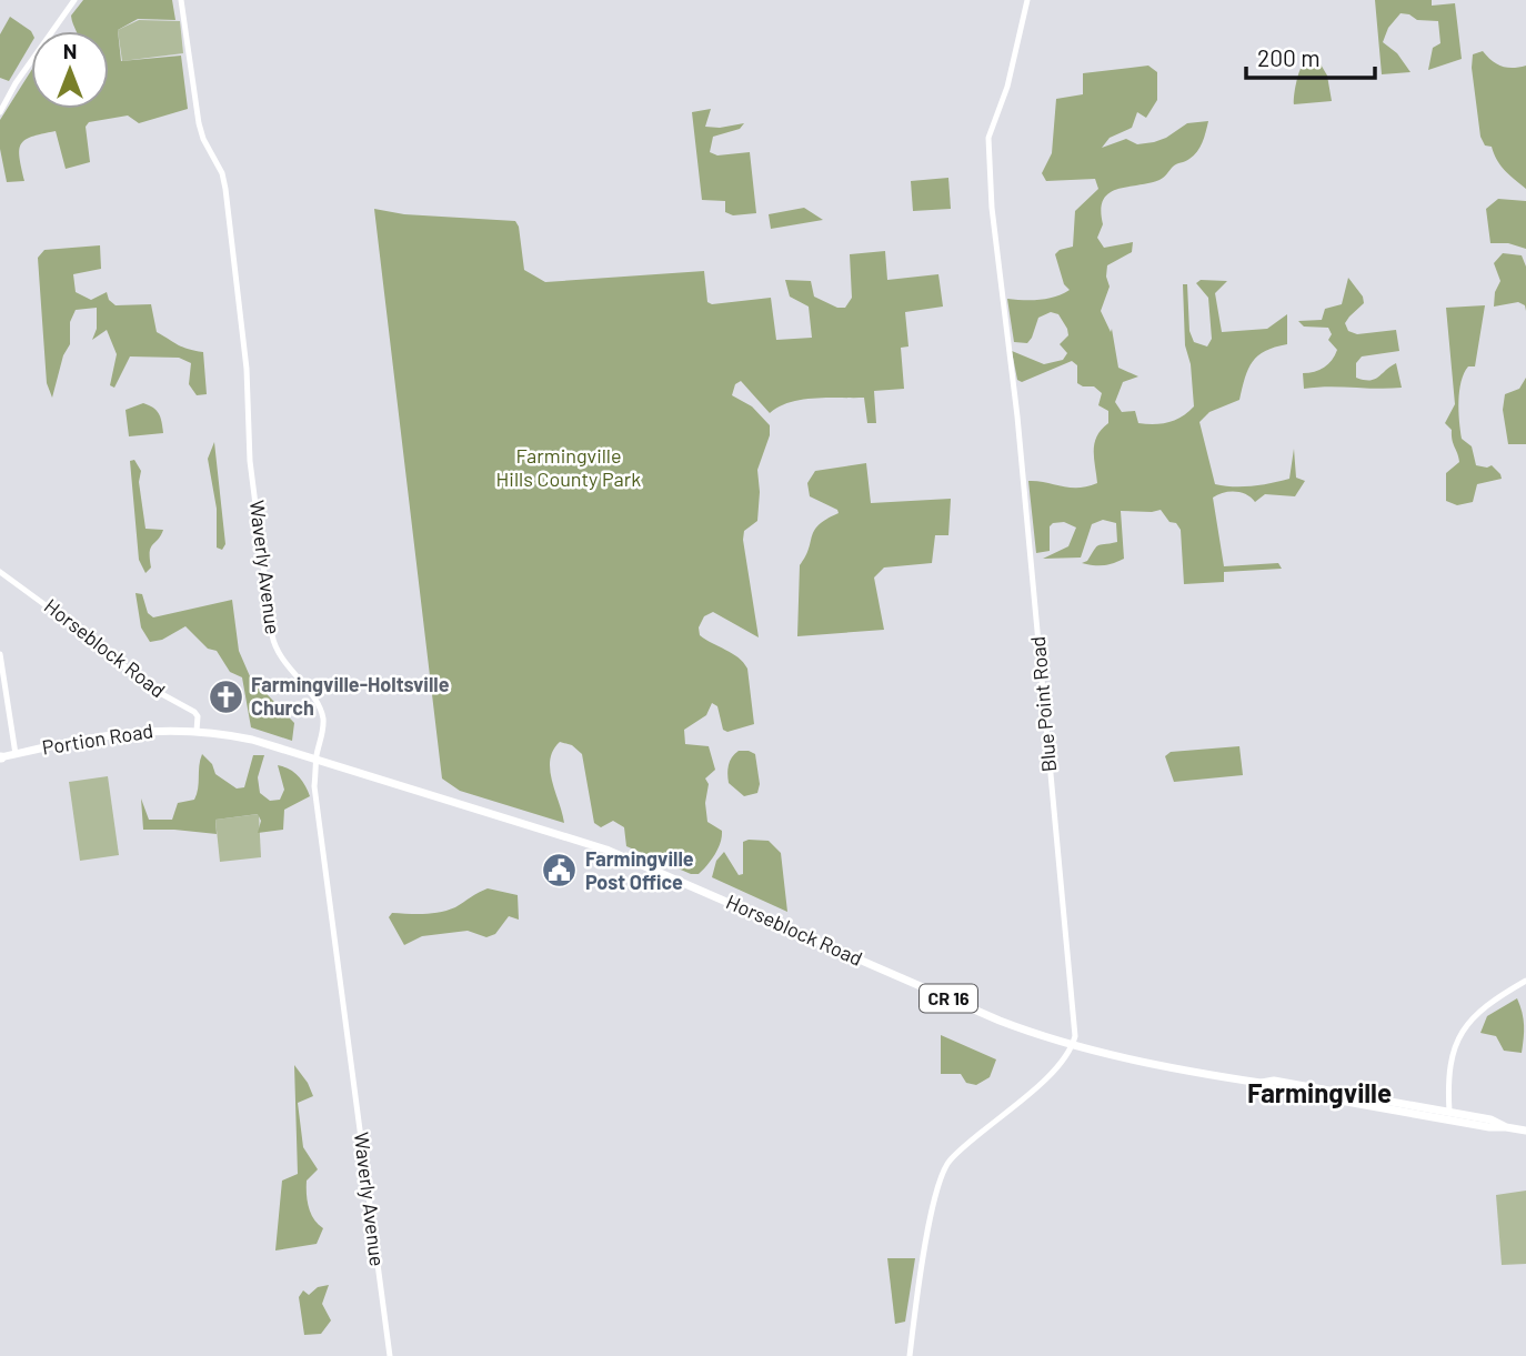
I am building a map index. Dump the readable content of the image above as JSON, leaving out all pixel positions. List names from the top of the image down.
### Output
{
  "streets": {
    "main road": ["Horseblock Road", "Portion Road", "CR 16"],
    "street": ["Waverly Avenue", "Blue Point Road"]
  },
  "crossings": [
    ["Waverly Avenue", "Horseblock Road"],
    ["Horseblock Road", "Blue Point Road"],
    ["Horseblock Road", "Portion Road"]
  ],
  "districts": ["Farmingville"],
  "parks": ["Farmingville Hills County Park"],
  "places": {
    "church": ["Farmingville-Holtsville Church"],
    "public building": ["Farmingville Post Office"]
  },
  "scale_bar": "200 m",
  "north": "top"
}
